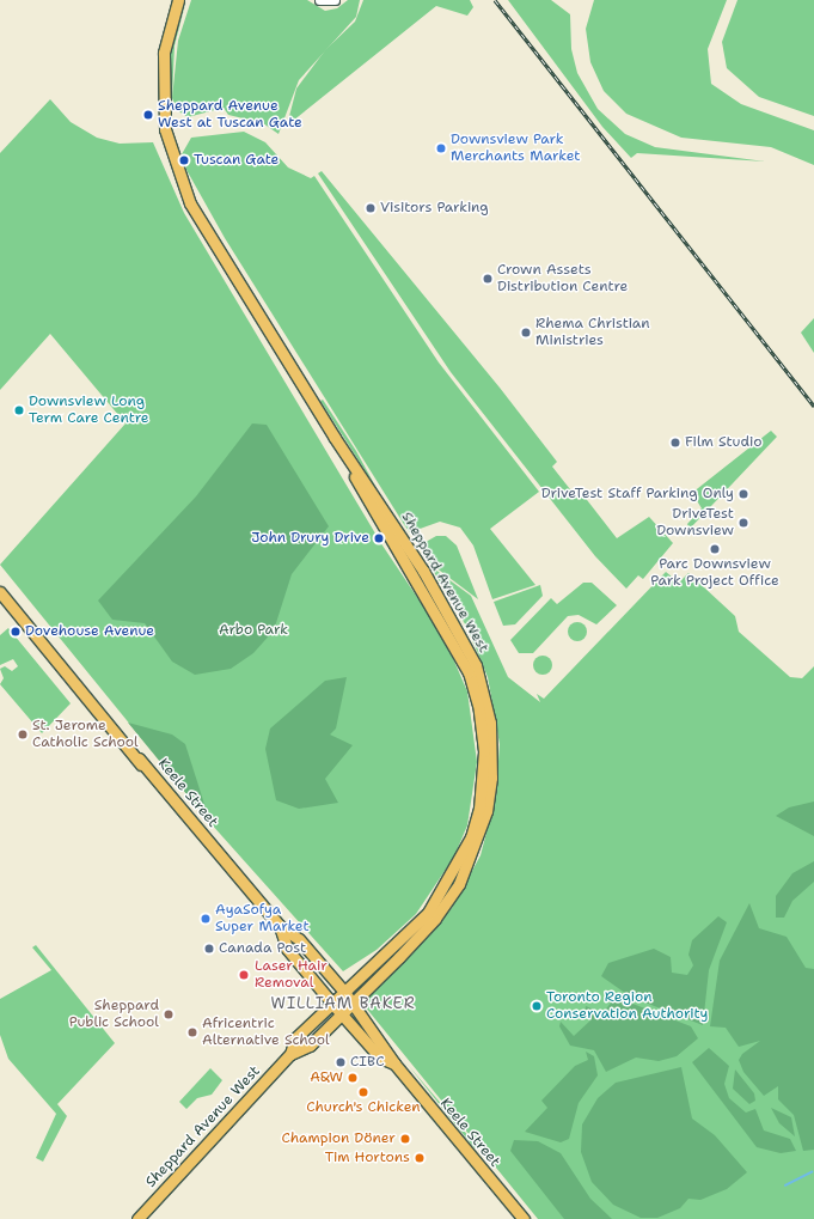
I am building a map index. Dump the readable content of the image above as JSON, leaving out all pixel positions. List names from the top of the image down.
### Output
{
  "streets": {
    "main road": ["Sheppard Avenue West", "Keele Street"]
  },
  "crossings": [
    ["Sheppard Avenue West", "Keele Street"]
  ],
  "districts": ["WILLIAM BAKER"],
  "parks": ["Arbo Park"],
  "places": [
    "Sheppard Avenue West at Tuscan Gate",
    "Downsview Park Merchants Market",
    "Tuscan Gate",
    "Visitors Parking",
    "Crown Assets Distribution Centre",
    "Rhema Christian Ministries",
    "Downsview Long Term Care Centre",
    "Film Studio",
    "DriveTest Staff Parking Only",
    "DriveTest Downsview",
    "John Drury Drive",
    "Parc Downsview Park Project Office",
    "Dovehouse Avenue",
    "St. Jerome Catholic School",
    "AyaSofya Super Market",
    "Canada Post",
    "Laser Hair Removal",
    "Toronto Region Conservation Authority",
    "Sheppard Public School",
    "Africentric Alternative School",
    "CIBC",
    "A&W",
    "Church's Chicken",
    "Champion Döner",
    "Tim Hortons"
  ]
}
